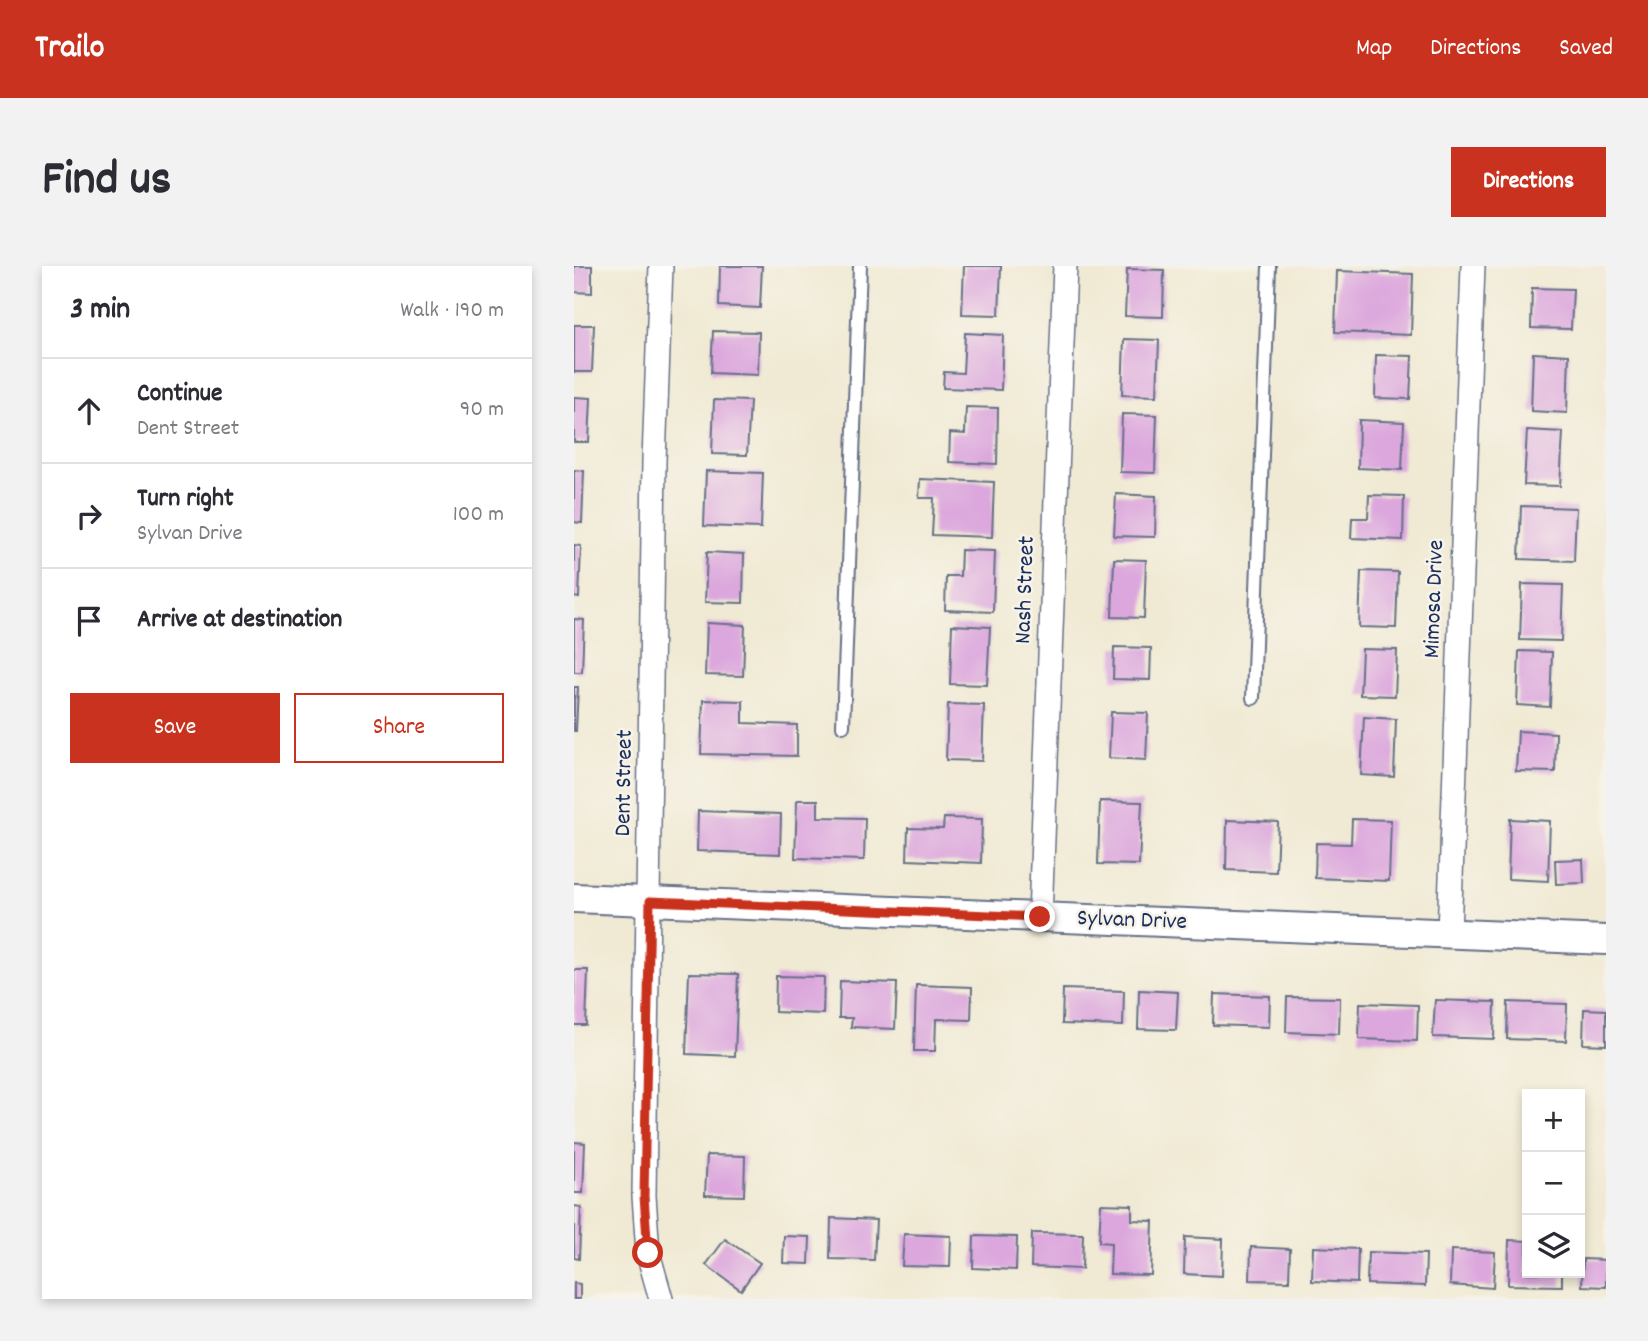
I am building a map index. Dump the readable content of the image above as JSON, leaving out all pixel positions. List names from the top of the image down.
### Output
{
  "streets": {
    "street": [
      "Nash Street",
      "Mimosa Drive",
      "Dent Street",
      "Sylvan Drive"
    ]
  },
  "crossings": [
    ["Nash Street", "Sylvan Drive"],
    ["Mimosa Drive", "Sylvan Drive"],
    ["Dent Street", "Sylvan Drive"]
  ],
  "page": {
    "header": "Trailo",
    "nav": ["Map", "Directions", "Saved"],
    "title": "Find us",
    "buttons": [
      "Directions",
      ["Save", "Share"]
    ],
    "heading": ["3 min", "Walk · 190 m"],
    "list": [
      ["Continue", "Dent Street", "90 m"],
      ["Turn right", "Sylvan Drive", "100 m"],
      "Arrive at destination"
    ],
    "map_buttons": ["+", "−"]
  }
}
